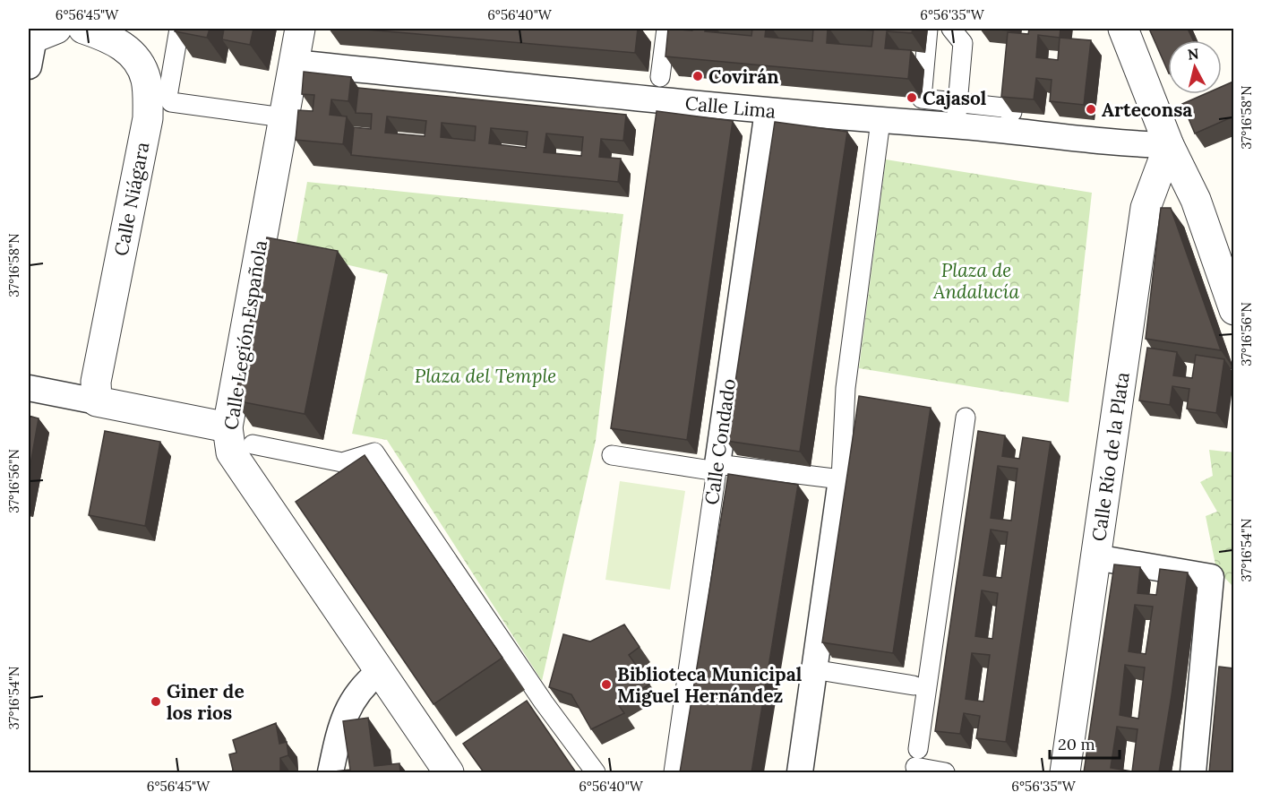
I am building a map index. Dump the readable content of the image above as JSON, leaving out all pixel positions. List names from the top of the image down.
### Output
{
  "streets": {
    "street": [
      "Calle Lima",
      "Calle Niágara",
      "Calle Legión Española",
      "Calle Condado",
      "Calle Río de la Plata"
    ]
  },
  "crossings": [
    ["Calle Lima", "Calle Legión Española"],
    ["Calle Lima", "Calle Condado"],
    ["Calle Lima", "Calle Río de la Plata"]
  ],
  "parks": ["Plaza de Andalucía", "Plaza del Temple"],
  "places": [
    "Covirán",
    "Cajasol",
    "Arteconsa",
    "Biblioteca Municipal Miguel Hernández",
    "Giner de los rios"
  ],
  "scale_bar": "20 m",
  "north": "top",
  "coordinates": [
    "6°56'45\"W",
    "6°56'40\"W",
    "6°56'35\"W",
    "37°16'58\"N",
    "37°16'56\"N",
    "37°16'54\"N"
  ]
}
